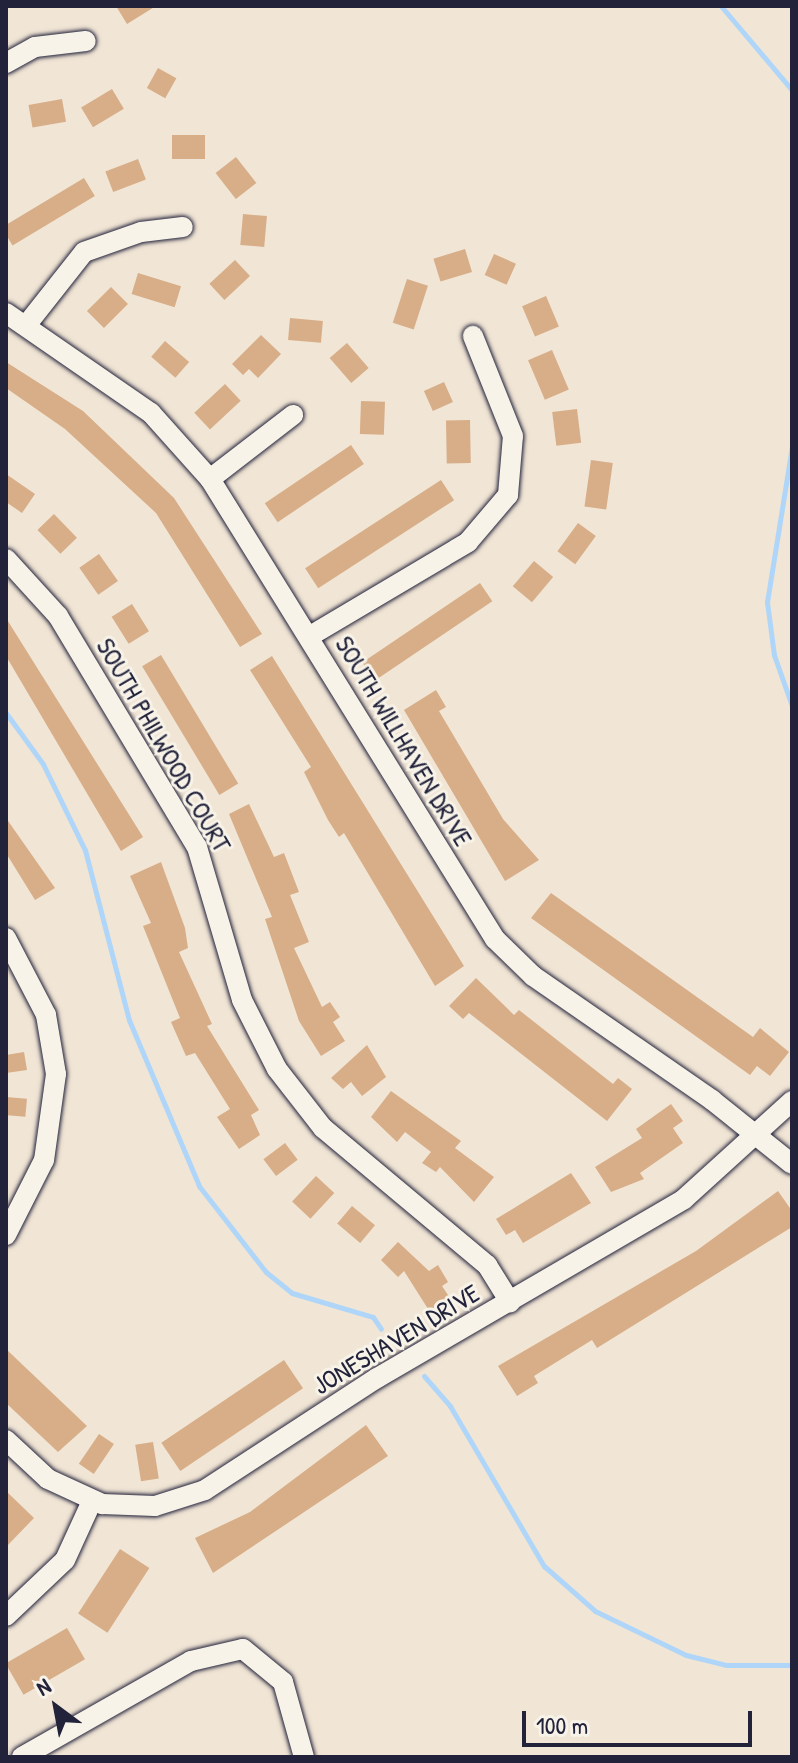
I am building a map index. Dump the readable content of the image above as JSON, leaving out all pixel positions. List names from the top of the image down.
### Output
{
  "streets": {
    "street": ["SOUTH WILLHAVEN DRIVE", "SOUTH PHILWOOD COURT", "JONESHAVEN DRIVE"]
  },
  "crossings": [
    ["SOUTH WILLHAVEN DRIVE", "JONESHAVEN DRIVE"],
    ["SOUTH PHILWOOD COURT", "JONESHAVEN DRIVE"]
  ],
  "scale_bar": "100 m",
  "north": "top left"
}
